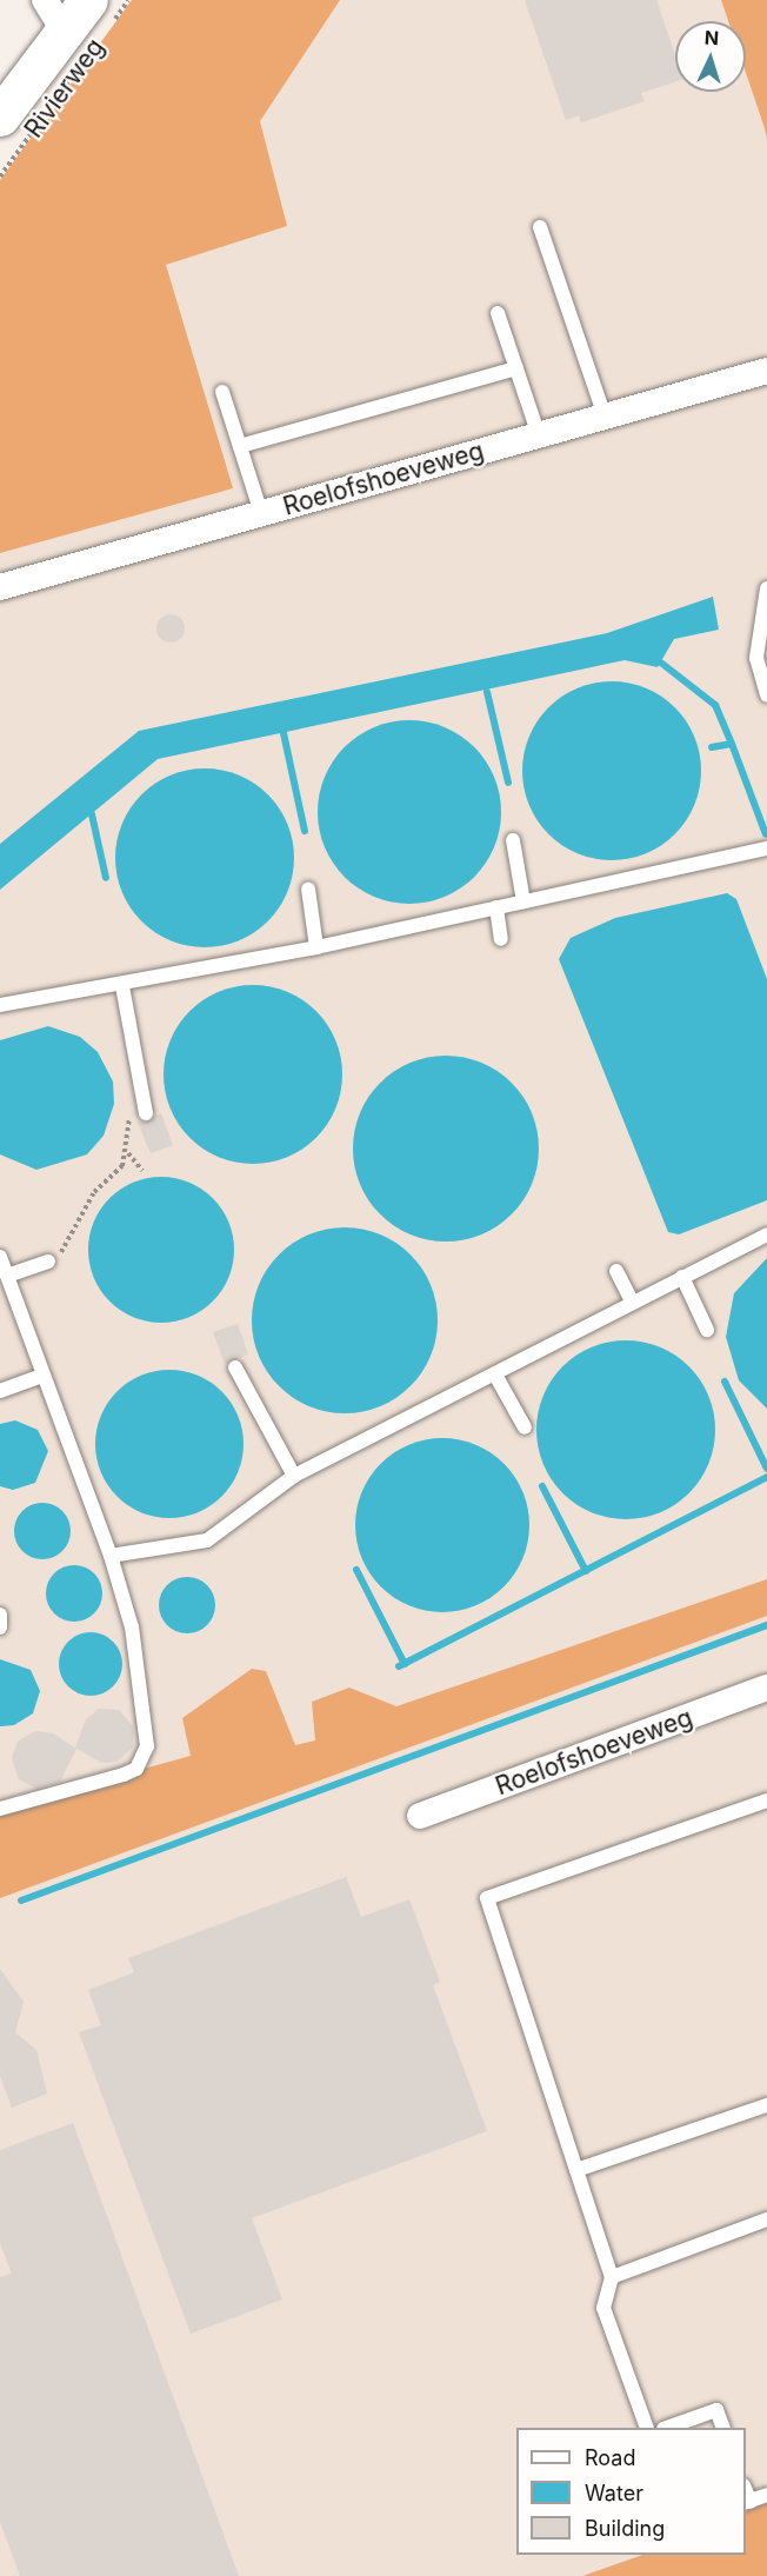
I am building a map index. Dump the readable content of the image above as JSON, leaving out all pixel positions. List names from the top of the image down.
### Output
{
  "streets": {
    "main road": ["Rivierweg"],
    "street": ["Roelofshoeveweg"]
  },
  "legend": ["Road", "Water", "Building"],
  "north": "top"
}
